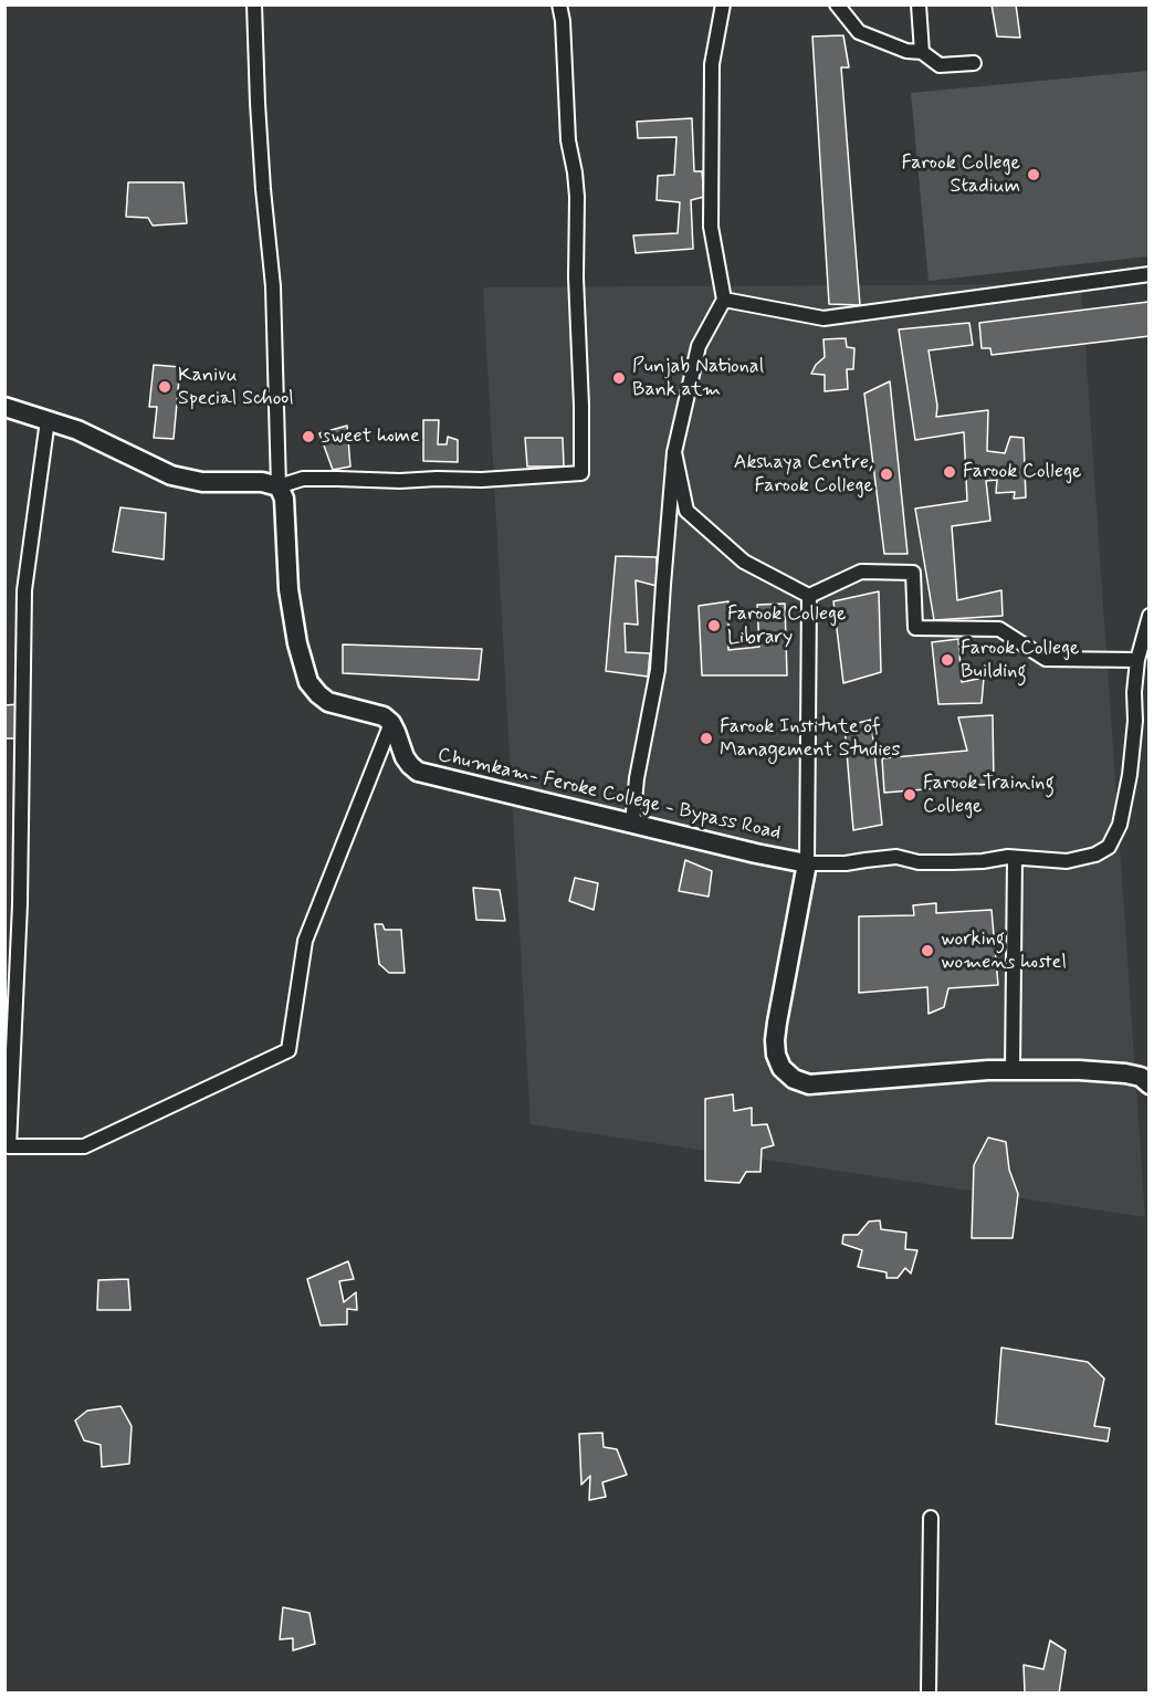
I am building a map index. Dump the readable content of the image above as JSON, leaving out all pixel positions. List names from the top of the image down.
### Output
{
  "streets": {
    "main road": ["Chumkam- Feroke College - Bypass Road"]
  },
  "places": [
    "Farook College Stadium",
    "Punjab National Bank atm",
    "Kanivu Special School",
    "sweet home",
    "Farook College",
    "Akshaya Centre, Farook College",
    "Farook College Library",
    "Farook College Building",
    "Farook Institute of Management Studies",
    "Farook Training College",
    "working womens hostel"
  ]
}
